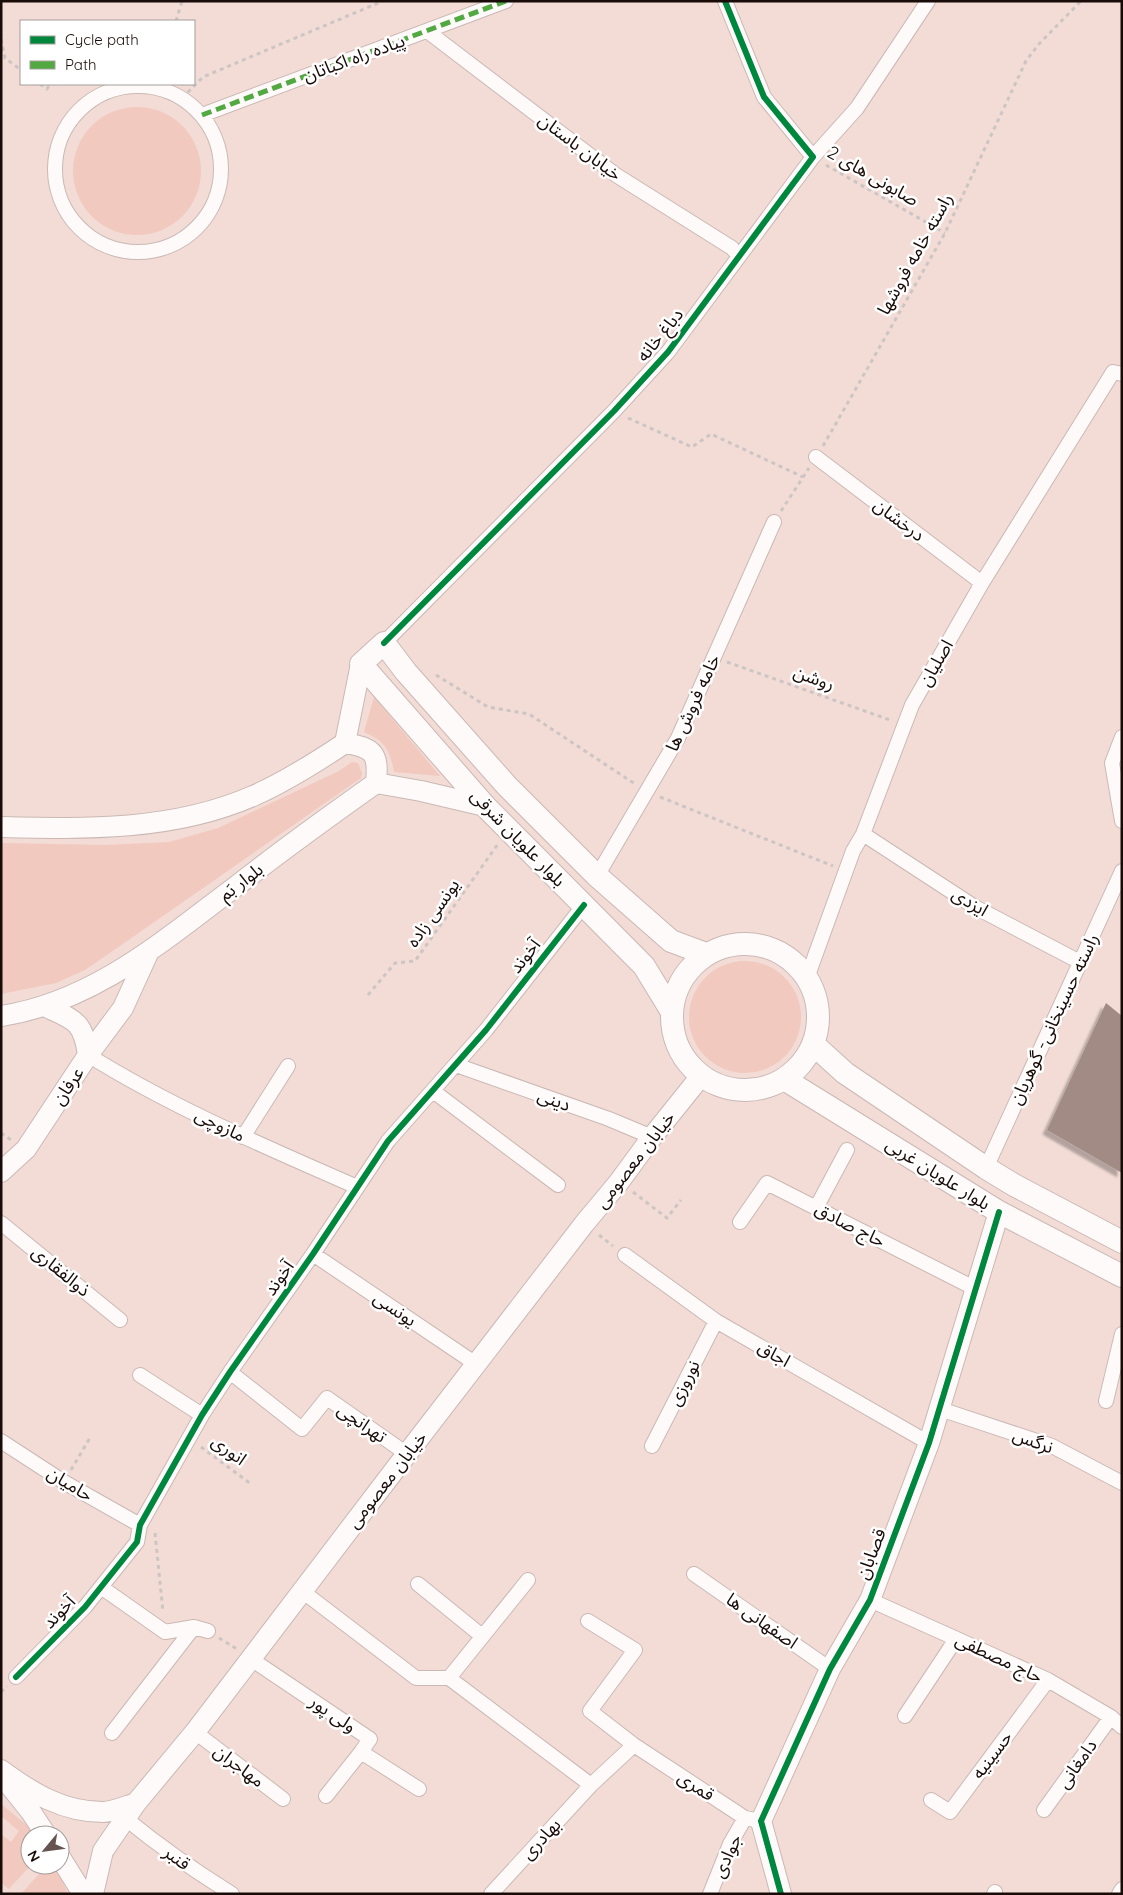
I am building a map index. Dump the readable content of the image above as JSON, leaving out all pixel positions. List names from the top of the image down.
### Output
{
  "streets": {
    "main road": [
      "بلوار علویان شرقی",
      "بلوار بَم",
      "عرفان",
      "خیابان معصومی",
      "بلوار علویان غربی",
      "قصابان"
    ],
    "street": [
      "پیاده راه اکباتان",
      "خیابان باستان",
      "دباغ خانه",
      "درخشان",
      "اصلیان",
      "خامه فروش ها",
      "ایزدی",
      "آخوند",
      "راسته حسینخانی- گوهریان",
      "دینی",
      "مازوچی",
      "حاج صادق",
      "ذوالفقاری",
      "یونسی",
      "اجاق",
      "نوروزی",
      "تهرانچی",
      "نرگس",
      "حامیان",
      "اصفهانی ها",
      "حاج مصطفی",
      "ولی پور",
      "حسینیه",
      "دامغانی",
      "مهاجران",
      "قمری",
      "بهادری",
      "جوادی",
      "قنبر"
    ],
    "path": [
      "صابونی های 2",
      "راسته خامه فروشها",
      "روشن",
      "یونسی زاده",
      "انوری"
    ]
  },
  "crossings": [
    ["پیاده راه اکباتان", "خیابان باستان"],
    ["خیابان باستان", "دباغ خانه"],
    ["صابونی های 2", "راسته خامه فروشها"],
    ["صابونی های 2", "دباغ خانه"],
    ["راسته خامه فروشها", "درخشان"],
    ["راسته خامه فروشها", "خامه فروش ها"],
    ["دباغ خانه", "بلوار علویان شرقی"],
    ["درخشان", "اصلیان"],
    ["اصلیان", "روشن"],
    ["اصلیان", "بلوار علویان شرقی"],
    ["اصلیان", "ایزدی"],
    ["اصلیان", "خیابان معصومی"],
    ["اصلیان", "بلوار علویان غربی"],
    ["روشن", "خامه فروش ها"],
    ["خامه فروش ها", "بلوار علویان شرقی"],
    ["بلوار علویان شرقی", "یونسی زاده"],
    ["بلوار علویان شرقی", "آخوند"],
    ["بلوار علویان شرقی", "خیابان معصومی"],
    ["بلوار علویان شرقی", "بلوار علویان غربی"],
    ["بلوار بَم", "عرفان"],
    ["ایزدی", "راسته حسینخانی- گوهریان"],
    ["آخوند", "دینی"],
    ["آخوند", "مازوچی"],
    ["آخوند", "یونسی"],
    ["آخوند", "تهرانچی"],
    ["آخوند", "انوری"],
    ["آخوند", "حامیان"],
    ["راسته حسینخانی- گوهریان", "بلوار علویان غربی"],
    ["عرفان", "مازوچی"],
    ["دینی", "خیابان معصومی"],
    ["خیابان معصومی", "بلوار علویان غربی"],
    ["خیابان معصومی", "یونسی"],
    ["خیابان معصومی", "تهرانچی"],
    ["خیابان معصومی", "ولی پور"],
    ["خیابان معصومی", "مهاجران"],
    ["خیابان معصومی", "قنبر"],
    ["بلوار علویان غربی", "قصابان"],
    ["حاج صادق", "قصابان"],
    ["اجاق", "نوروزی"],
    ["اجاق", "قصابان"],
    ["نرگس", "قصابان"],
    ["قصابان", "اصفهانی ها"],
    ["قصابان", "حاج مصطفی"],
    ["قصابان", "قمری"],
    ["قصابان", "جوادی"],
    ["حاج مصطفی", "حسینیه"],
    ["حاج مصطفی", "دامغانی"],
    ["قمری", "بهادری"],
    ["قمری", "جوادی"]
  ],
  "legend": ["Cycle path", "Path"],
  "north": "bottom left"
}
